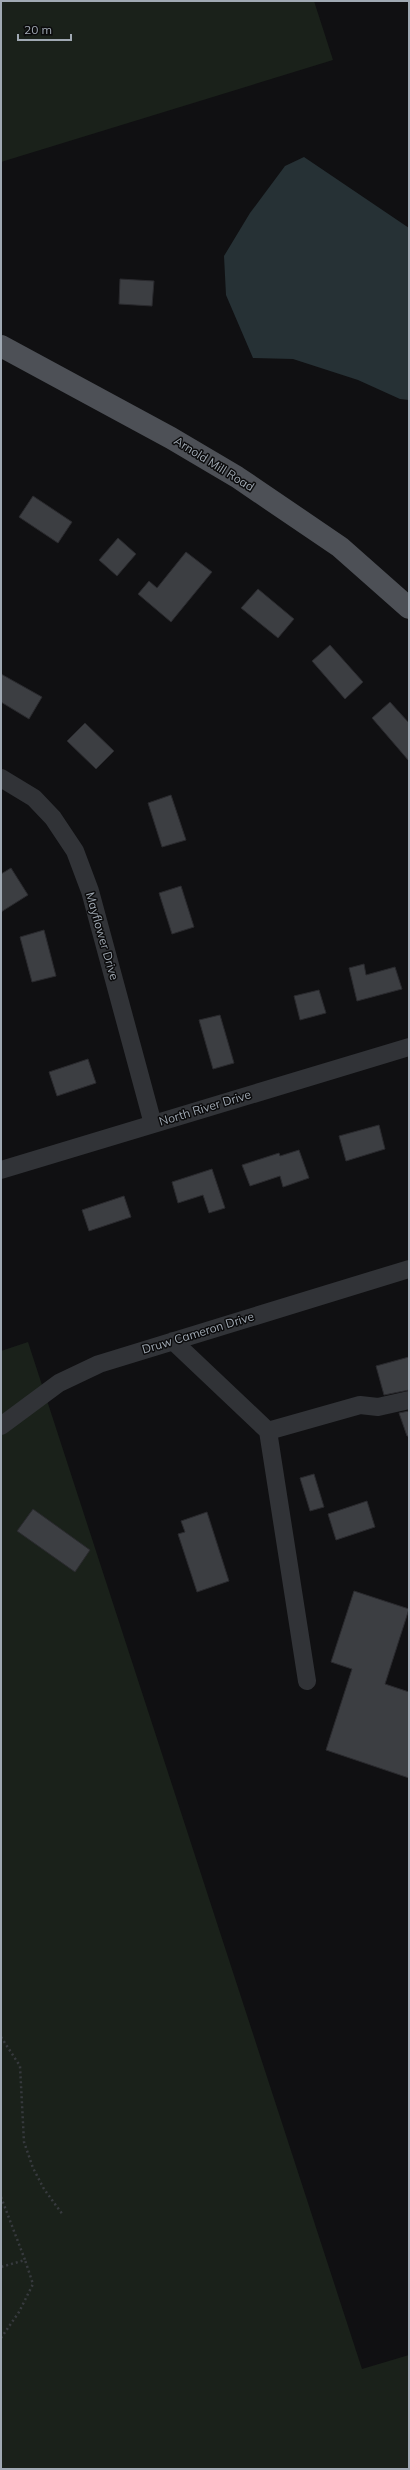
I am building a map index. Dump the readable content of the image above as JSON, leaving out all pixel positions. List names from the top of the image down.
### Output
{
  "streets": {
    "main road": ["Arnold Mill Road"],
    "street": ["Mayflower Drive", "North River Drive", "Druw Cameron Drive"]
  },
  "crossings": [
    ["Mayflower Drive", "North River Drive"]
  ],
  "scale_bar": "20 m"
}
